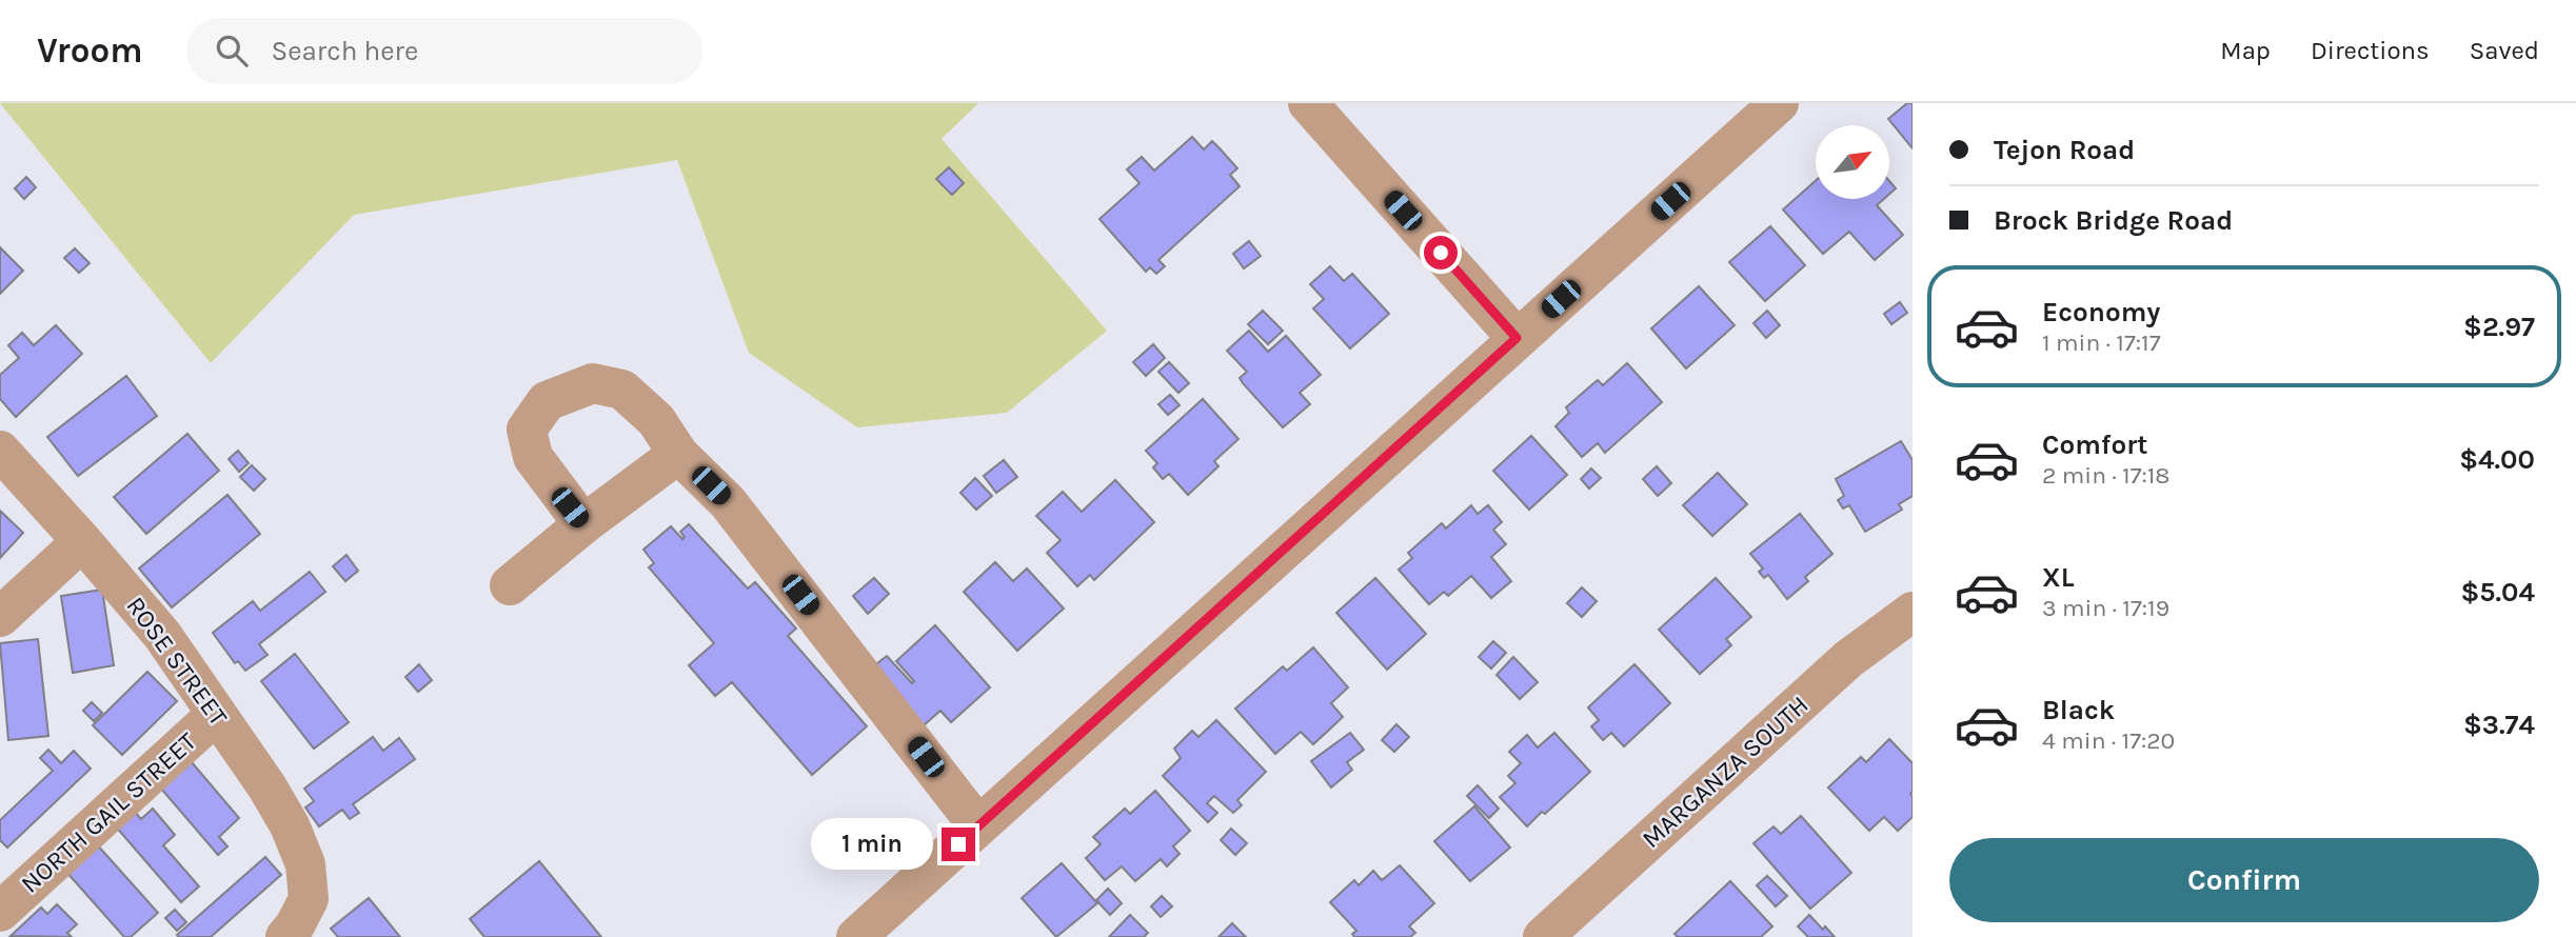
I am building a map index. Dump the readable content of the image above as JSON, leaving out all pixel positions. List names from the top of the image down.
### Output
{
  "streets": {
    "street": ["ROSE STREET", "MARGANZA SOUTH", "NORTH GAIL STREET"]
  },
  "crossings": [
    ["ROSE STREET", "NORTH GAIL STREET"]
  ],
  "north": "top right",
  "page": {
    "header": "Vroom",
    "search": "Search here",
    "nav": ["Map", "Directions", "Saved"],
    "banner": ["Tejon Road", "Brock Bridge Road"],
    "list": [
      {
        "name": "Economy",
        "note": "1 min · 17:17",
        "value": "$2.97"
      },
      {
        "name": "Comfort",
        "note": "2 min · 17:18",
        "value": "$4.00"
      },
      {
        "name": "XL",
        "note": "3 min · 17:19",
        "value": "$5.04"
      },
      {
        "name": "Black",
        "note": "4 min · 17:20",
        "value": "$3.74"
      }
    ],
    "bubble": "1 min",
    "buttons": "Confirm"
  }
}
